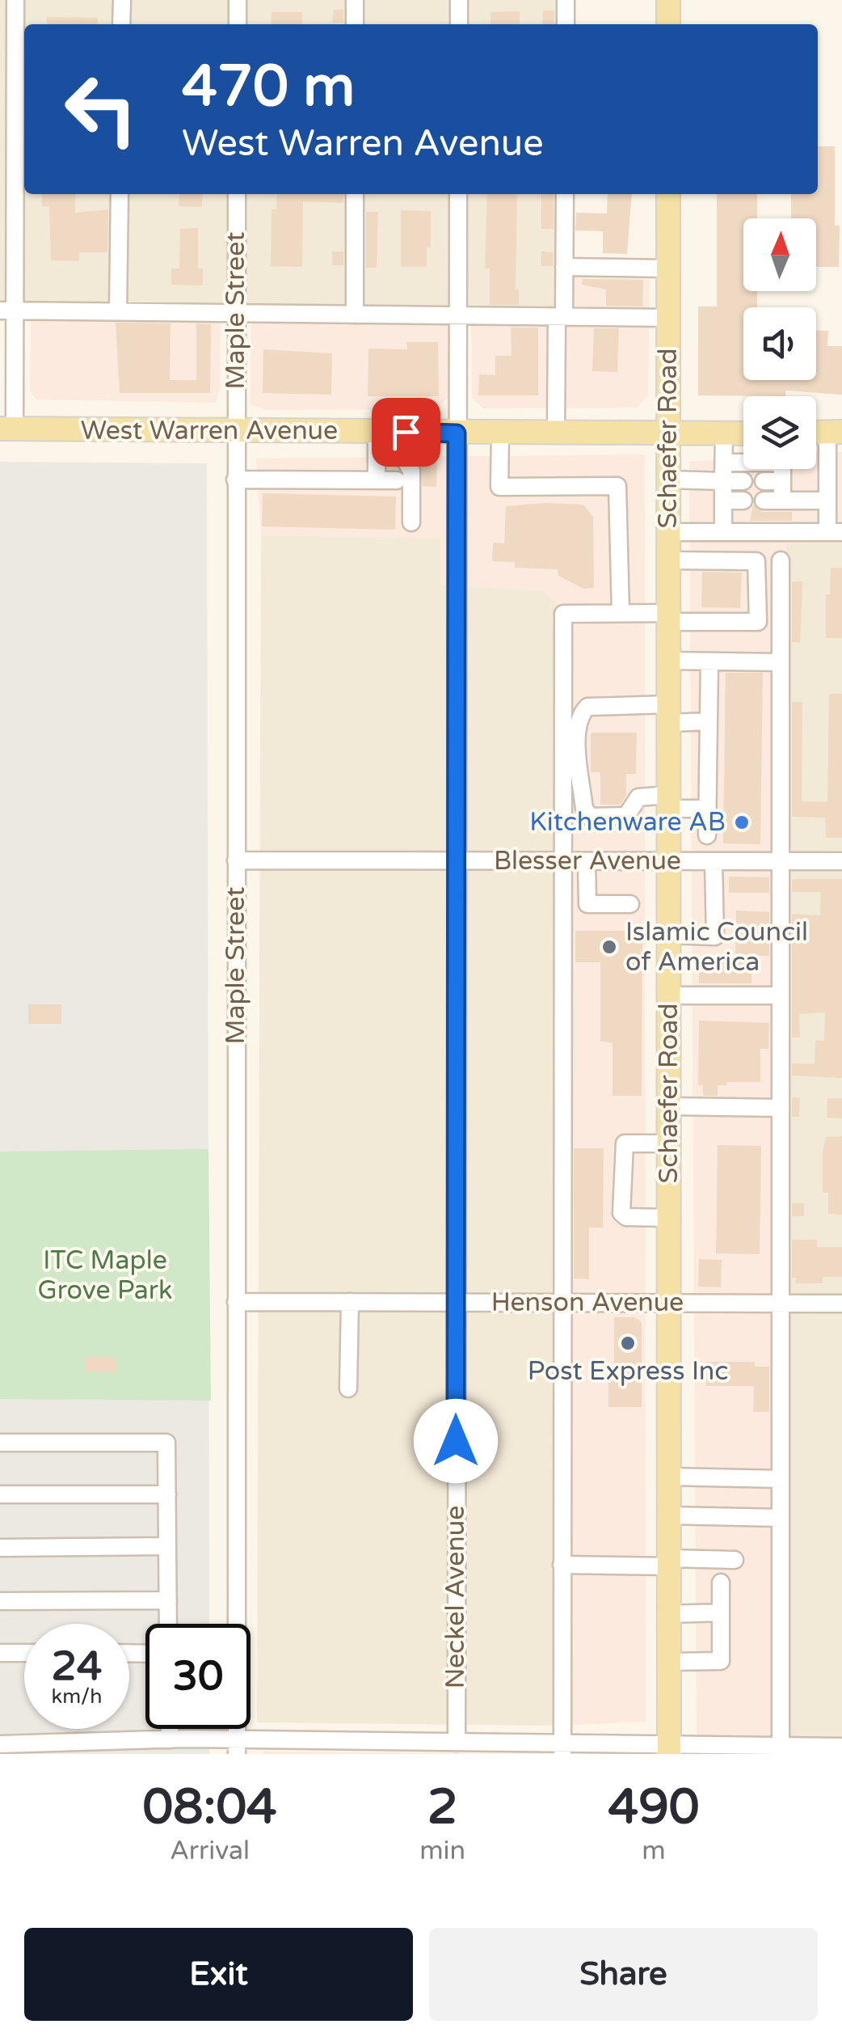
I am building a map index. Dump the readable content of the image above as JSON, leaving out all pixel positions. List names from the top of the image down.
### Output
{
  "streets": {
    "main road": ["West Warren Avenue", "Schaefer Road"],
    "street": [
      "Maple Street",
      "Blesser Avenue",
      "Henson Avenue",
      "Neckel Avenue"
    ]
  },
  "crossings": [
    ["Maple Street", "West Warren Avenue"],
    ["Maple Street", "Blesser Avenue"],
    ["Maple Street", "Henson Avenue"],
    ["West Warren Avenue", "Schaefer Road"],
    ["West Warren Avenue", "Neckel Avenue"],
    ["Schaefer Road", "Blesser Avenue"],
    ["Schaefer Road", "Henson Avenue"],
    ["Blesser Avenue", "Neckel Avenue"],
    ["Henson Avenue", "Neckel Avenue"]
  ],
  "parks": ["ITC Maple Grove Park"],
  "places": ["Kitchenware AB", "Islamic Council of America", "Post Express Inc"],
  "north": "top",
  "page": {
    "turn": ["470 m", "West Warren Avenue"],
    "speed": "24 km/h",
    "limit": "30",
    "eta": [
      "08:04",
      "Arrival",
      "2",
      "min",
      "490",
      "m"
    ],
    "buttons": ["Exit", "Share"]
  }
}
